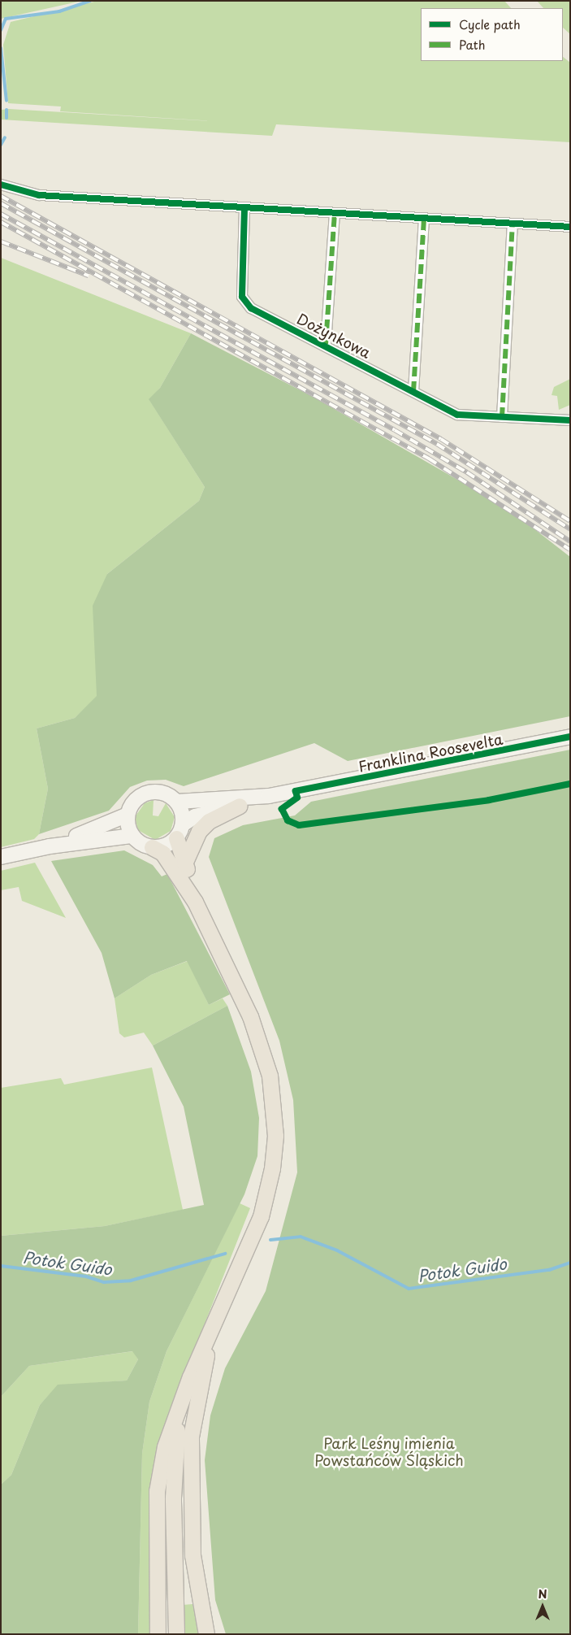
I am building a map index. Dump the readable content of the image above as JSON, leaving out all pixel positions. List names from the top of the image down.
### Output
{
  "streets": {
    "street": ["Dożynkowa", "Franklina Roosevelta"]
  },
  "water": ["Potok Guido"],
  "parks": ["Park Leśny imienia Powstańców Śląskich"],
  "legend": ["Cycle path", "Path"],
  "north": "top"
}
